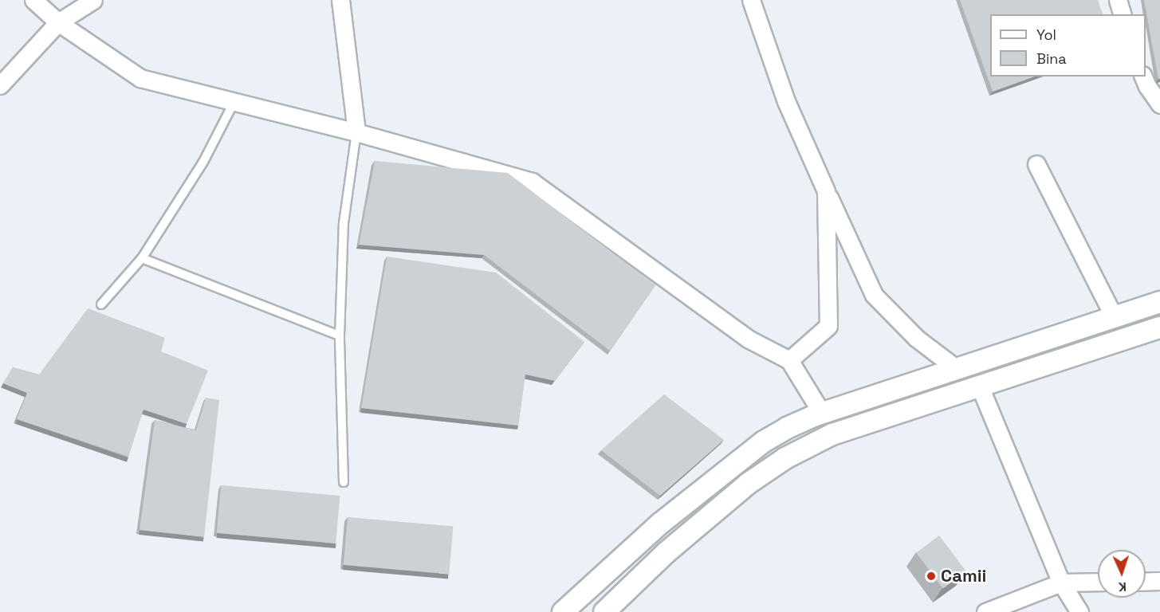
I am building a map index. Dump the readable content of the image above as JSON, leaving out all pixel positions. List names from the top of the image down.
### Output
{
  "places": ["Camii"],
  "legend": ["Yol", "Bina"],
  "north": "bottom"
}
